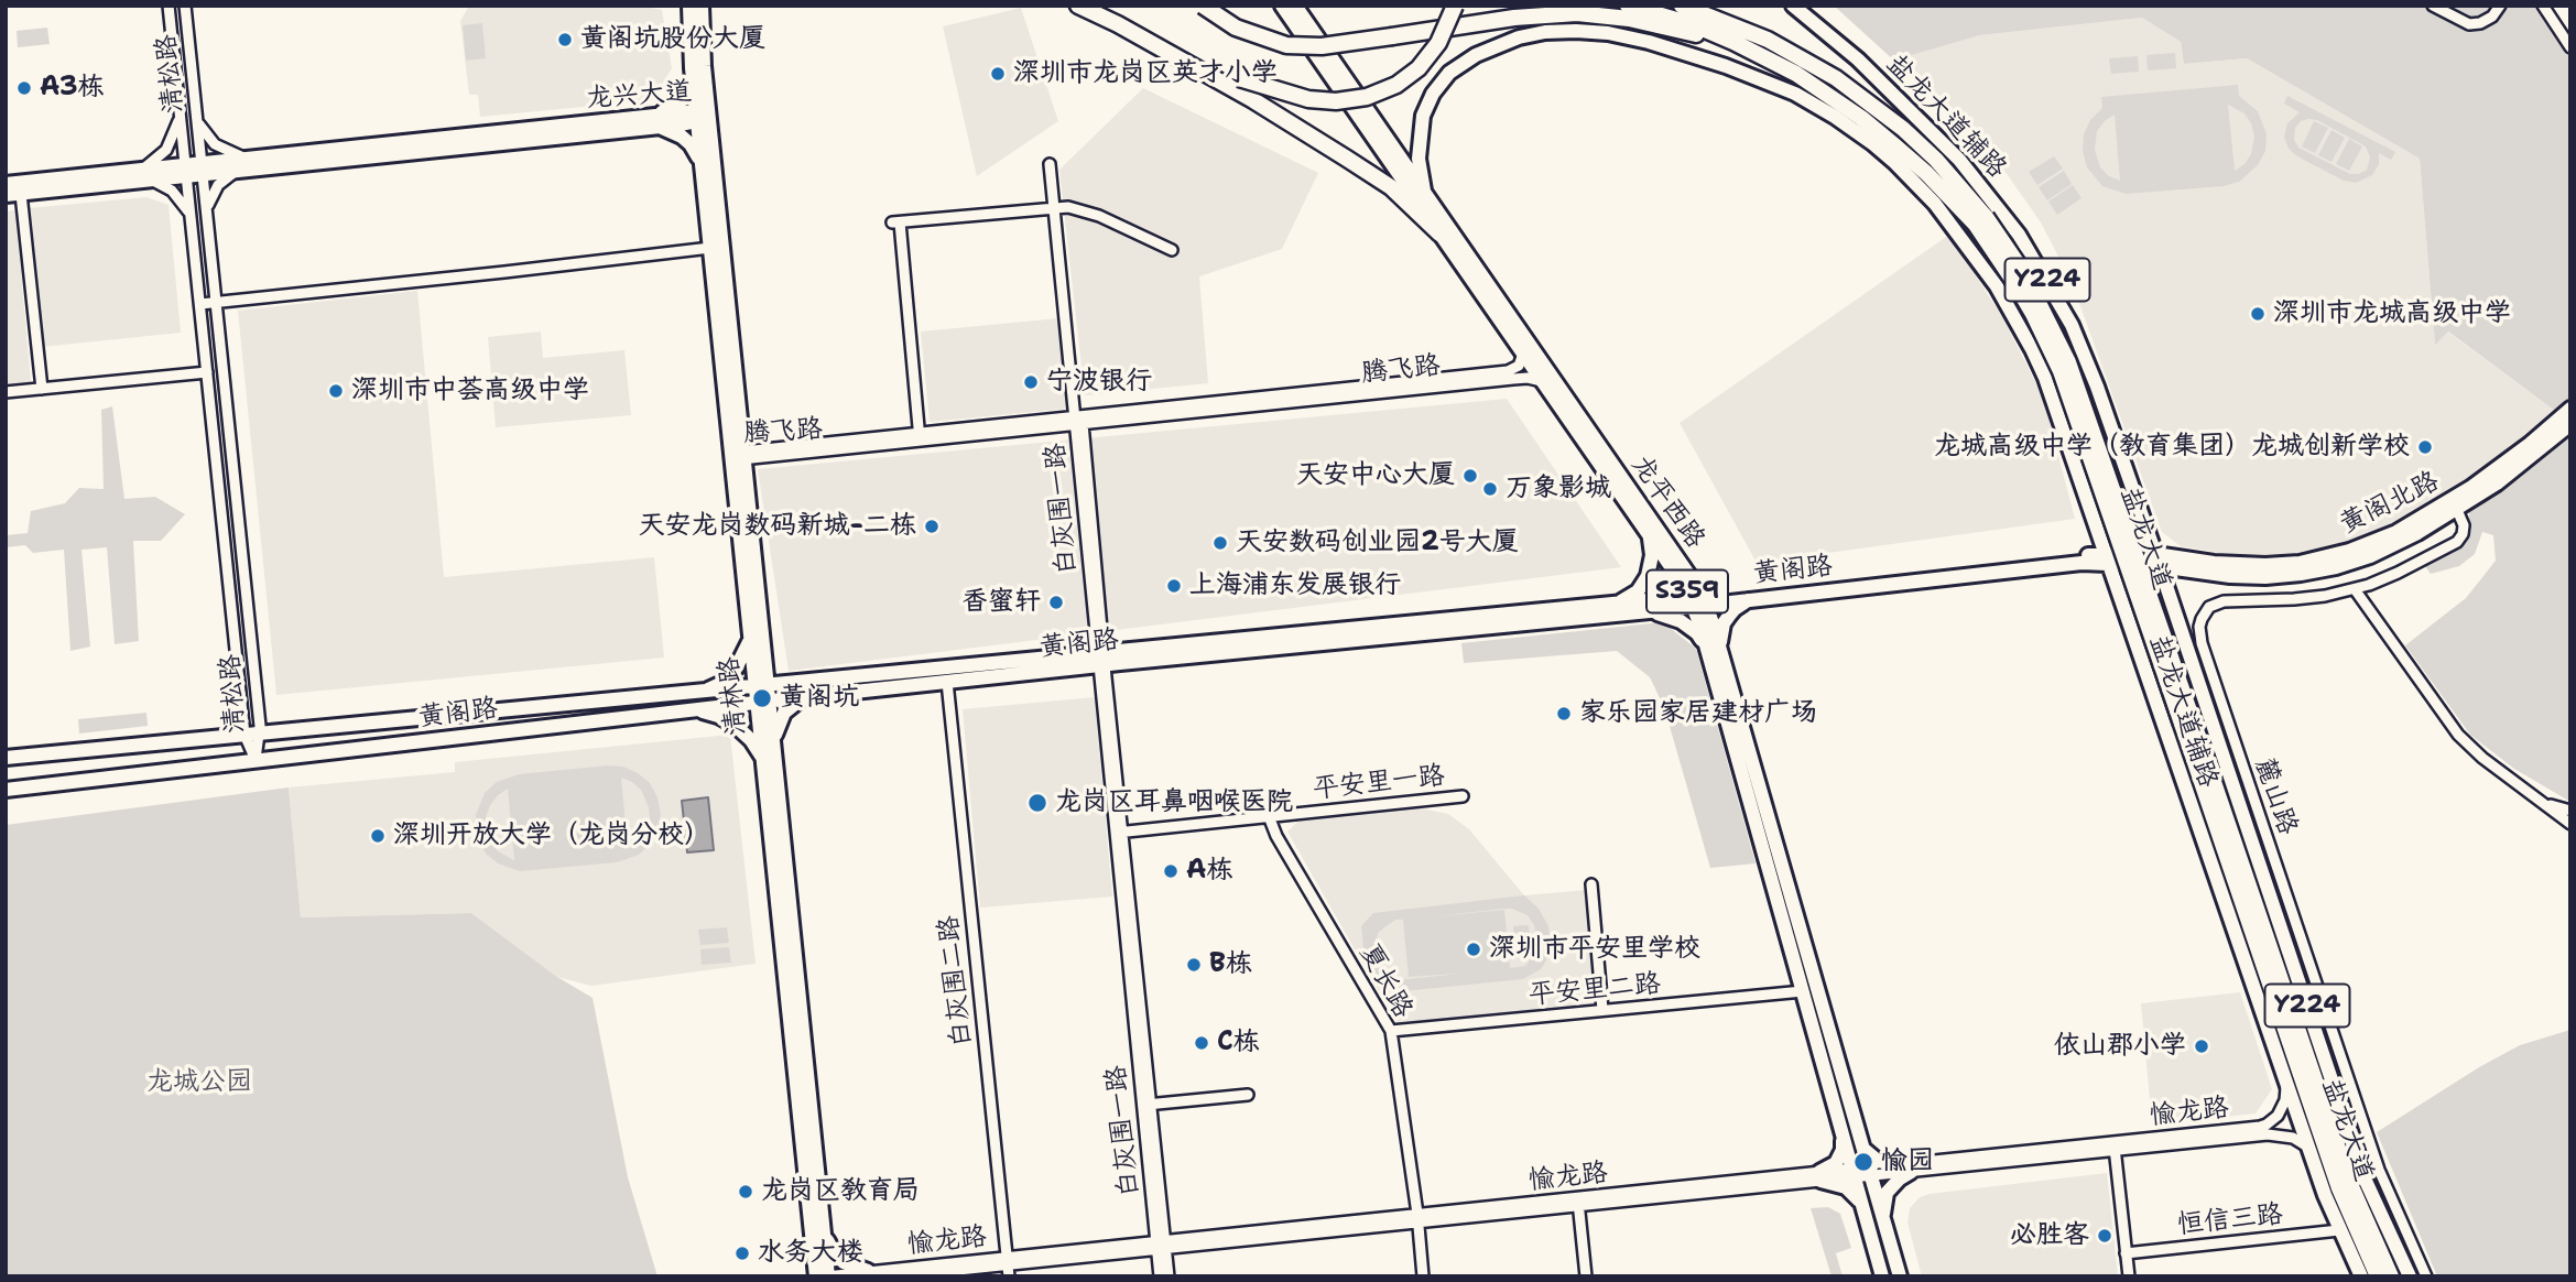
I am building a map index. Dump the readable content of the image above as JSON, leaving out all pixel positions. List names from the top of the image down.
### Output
{
  "streets": {
    "highway": ["盐龙大道"],
    "main road": [
      "龙兴大道",
      "盐龙大道辅路",
      "Y224",
      "龙平西路",
      "黄阁北路",
      "黄阁路",
      "S359",
      "清林路"
    ],
    "street": [
      "清松路",
      "腾飞路",
      "白灰围一路",
      "平安里一路",
      "麓山路",
      "白灰围二路",
      "夏长路",
      "平安里二路",
      "愉龙路",
      "恒信三路"
    ]
  },
  "crossings": [
    ["清松路", "龙兴大道"],
    ["清松路", "黄阁路"],
    ["龙兴大道", "清林路"],
    ["盐龙大道辅路", "龙平西路"],
    ["盐龙大道辅路", "黄阁北路"],
    ["盐龙大道辅路", "黄阁路"],
    ["盐龙大道辅路", "愉龙路"],
    ["盐龙大道辅路", "恒信三路"],
    ["腾飞路", "龙平西路"],
    ["腾飞路", "白灰围一路"],
    ["腾飞路", "清林路"],
    ["龙平西路", "黄阁路"],
    ["龙平西路", "平安里二路"],
    ["龙平西路", "愉龙路"],
    ["黄阁北路", "黄阁路"],
    ["黄阁北路", "麓山路"],
    ["白灰围一路", "黄阁路"],
    ["白灰围一路", "平安里一路"],
    ["白灰围一路", "愉龙路"],
    ["黄阁路", "清林路"],
    ["黄阁路", "白灰围二路"],
    ["清林路", "愉龙路"],
    ["平安里一路", "夏长路"],
    ["白灰围二路", "愉龙路"],
    ["夏长路", "平安里二路"],
    ["夏长路", "愉龙路"]
  ],
  "parks": ["龙城公园"],
  "places": [
    "黄阁坑股份大厦",
    "深圳市龙岗区英才小学",
    "A3栋",
    "深圳市龙城高级中学",
    "宁波银行",
    "深圳市中荟高级中学",
    "龙城高级中学（教育集团）龙城创新学校",
    "天安中心大厦",
    "万象影城",
    "天安龙岗数码新城-二栋",
    "天安数码创业园2号大厦",
    "上海浦东发展银行",
    "香蜜轩",
    "黄阁坑",
    "家乐园家居建材广场",
    "龙岗区耳鼻咽喉医院",
    "深圳开放大学（龙岗分校）",
    "A栋",
    "深圳市平安里学校",
    "B栋",
    "C栋",
    "依山郡小学",
    "愉园",
    "龙岗区教育局",
    "必胜客",
    "水务大楼"
  ]
}
